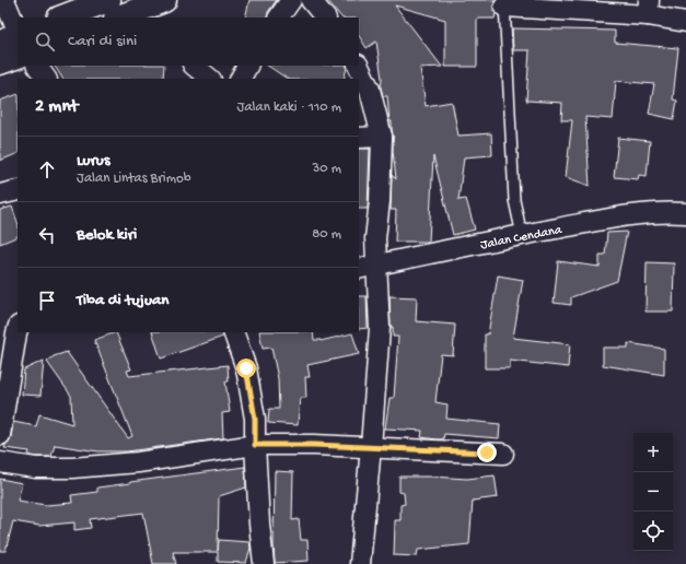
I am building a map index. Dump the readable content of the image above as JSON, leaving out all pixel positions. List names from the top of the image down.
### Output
{
  "streets": {
    "street": ["Jalan Cendana"]
  },
  "page": {
    "search": "Cari di sini",
    "heading": ["2 mnt", "Jalan kaki · 110 m"],
    "list": [
      ["Lurus", "Jalan Lintas Brimob", "30 m"],
      ["Belok kiri", "80 m"],
      "Tiba di tujuan"
    ],
    "map_buttons": ["+", "−"]
  }
}
